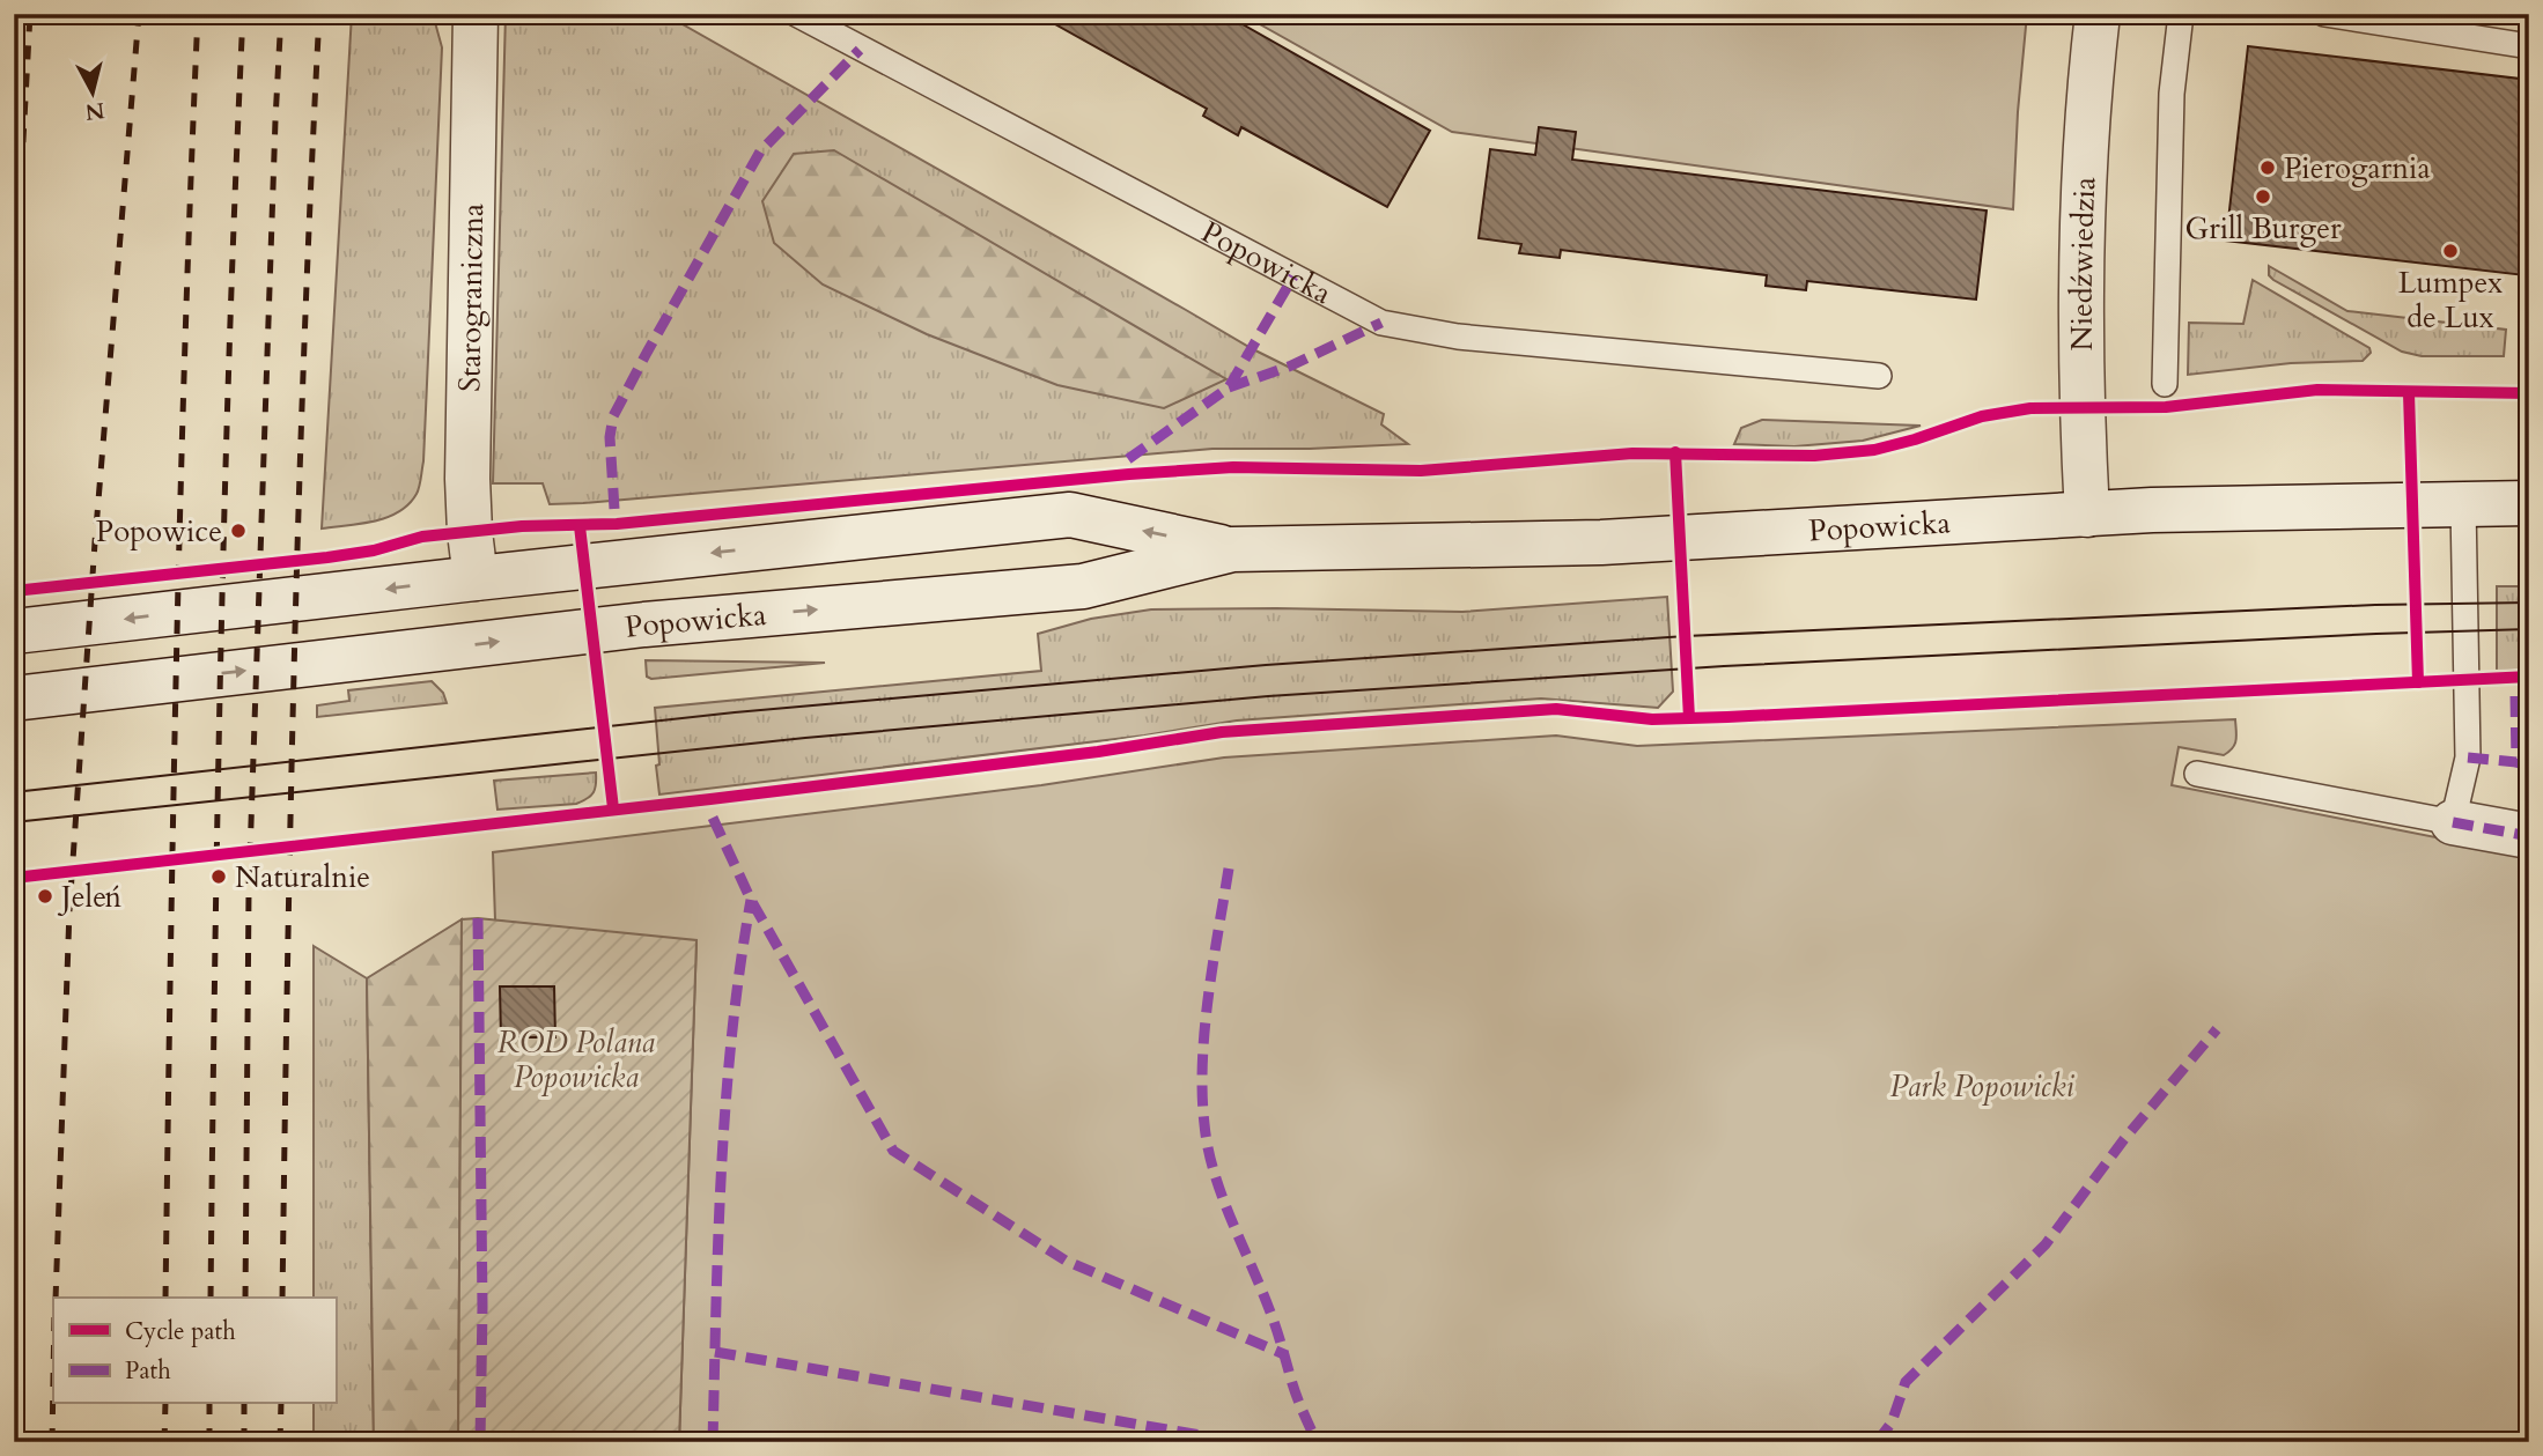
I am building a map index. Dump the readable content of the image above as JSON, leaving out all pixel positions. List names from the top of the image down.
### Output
{
  "streets": {
    "street": ["Popowicka", "Niedźwiedzia", "Starograniczna"]
  },
  "crossings": [
    ["Popowicka", "Niedźwiedzia"],
    ["Popowicka", "Starograniczna"]
  ],
  "parks": ["ROD Polana Popowicka", "Park Popowicki"],
  "places": [
    "Pierogarnia",
    "Grill Burger",
    "Lumpex de Lux",
    "Popowice",
    "Naturalnie",
    "Jeleń"
  ],
  "legend": ["Cycle path", "Path"],
  "north": "bottom"
}
